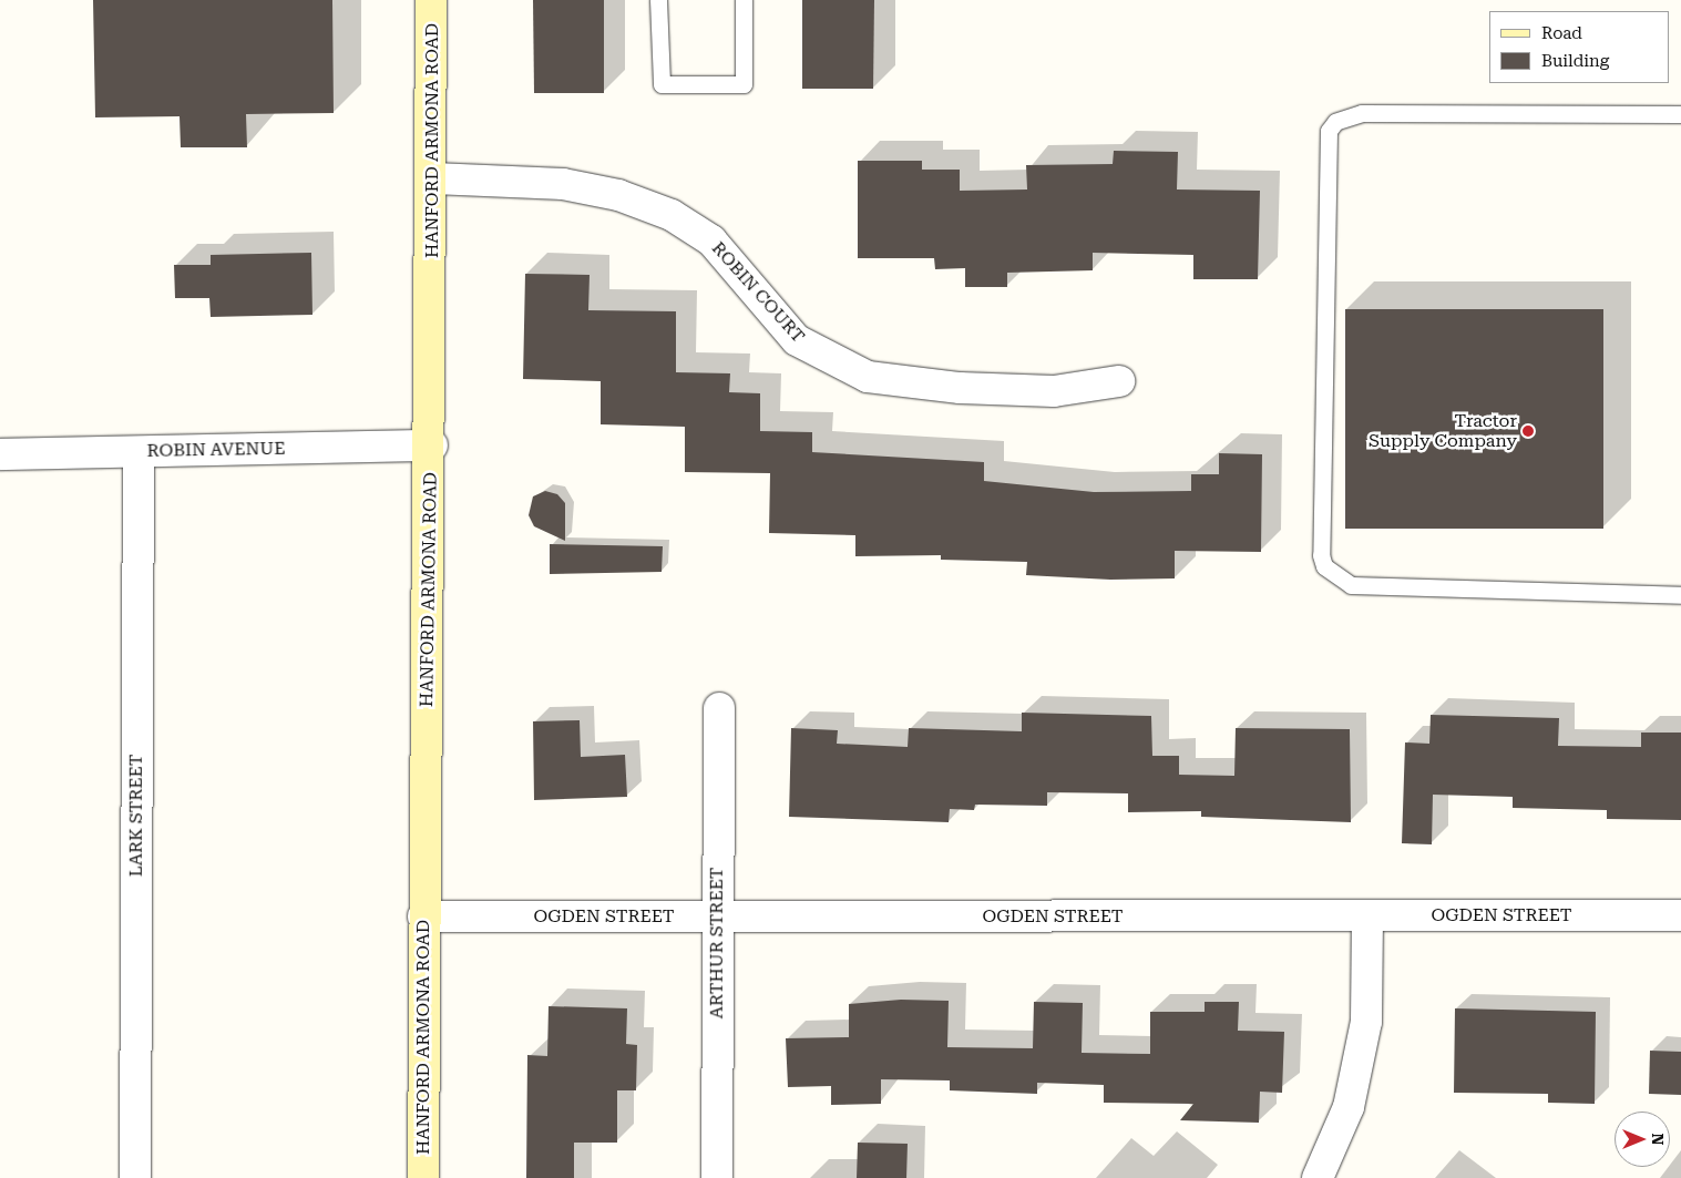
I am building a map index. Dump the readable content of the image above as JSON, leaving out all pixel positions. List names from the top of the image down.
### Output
{
  "streets": {
    "main road": ["HANFORD ARMONA ROAD"],
    "street": [
      "ROBIN COURT",
      "ROBIN AVENUE",
      "LARK STREET",
      "OGDEN STREET",
      "ARTHUR STREET"
    ]
  },
  "crossings": [
    ["HANFORD ARMONA ROAD", "ROBIN COURT"],
    ["HANFORD ARMONA ROAD", "ROBIN AVENUE"],
    ["HANFORD ARMONA ROAD", "OGDEN STREET"],
    ["ROBIN AVENUE", "LARK STREET"],
    ["OGDEN STREET", "ARTHUR STREET"]
  ],
  "places": ["Tractor Supply Company"],
  "legend": ["Road", "Building"],
  "north": "right"
}
